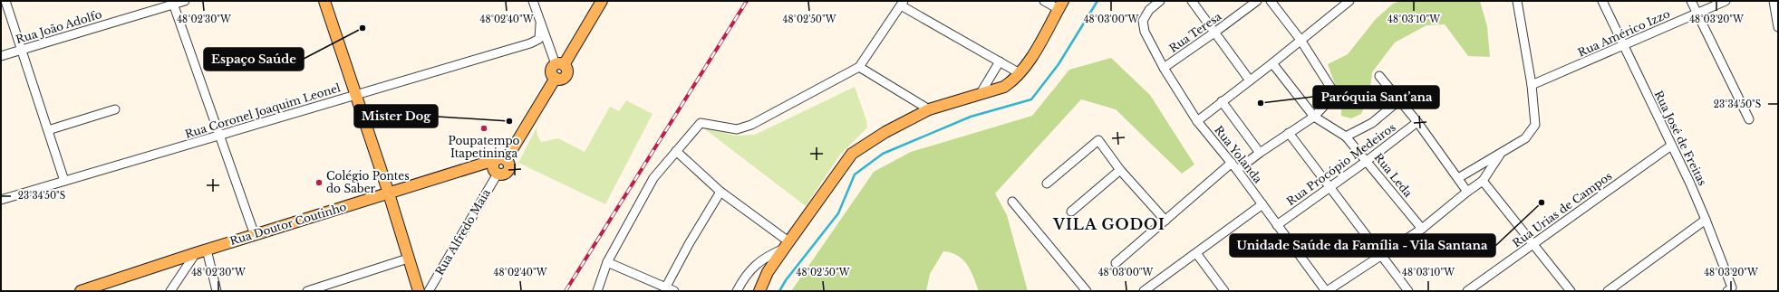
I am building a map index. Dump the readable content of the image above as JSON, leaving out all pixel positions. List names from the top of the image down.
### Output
{
  "streets": {
    "main road": ["Rua Doutor Coutinho"],
    "street": [
      "Rua João Adolfo",
      "Rua Teresa",
      "Rua Américo Izzo",
      "Rua Coronel Joaquim Leonel",
      "Rua José de Freitas",
      "Rua Yolanda",
      "Rua Procópio Medeiros",
      "Rua Leda",
      "Rua Urias de Campos",
      "Rua Alfredo Maia"
    ]
  },
  "crossings": [
    ["Rua Teresa", "Rua Yolanda"],
    ["Rua Américo Izzo", "Rua José de Freitas"],
    ["Rua José de Freitas", "Rua Urias de Campos"],
    ["Rua Yolanda", "Rua Procópio Medeiros"],
    ["Rua Procópio Medeiros", "Rua Leda"]
  ],
  "districts": ["VILA GODOI"],
  "places": [
    "Espaço Saúde",
    "Paróquia Sant’ana",
    "Mister Dog",
    "Poupatempo Itapetininga",
    "Colégio Pontes do Saber",
    "Unidade Saúde da Família - Vila Santana"
  ],
  "coordinates": [
    "48°02'30\"W",
    "48°02'40\"W",
    "48°02'50\"W",
    "48°03'00\"W",
    "48°03'10\"W",
    "48°03'20\"W",
    "23°34'50\"S"
  ]
}
